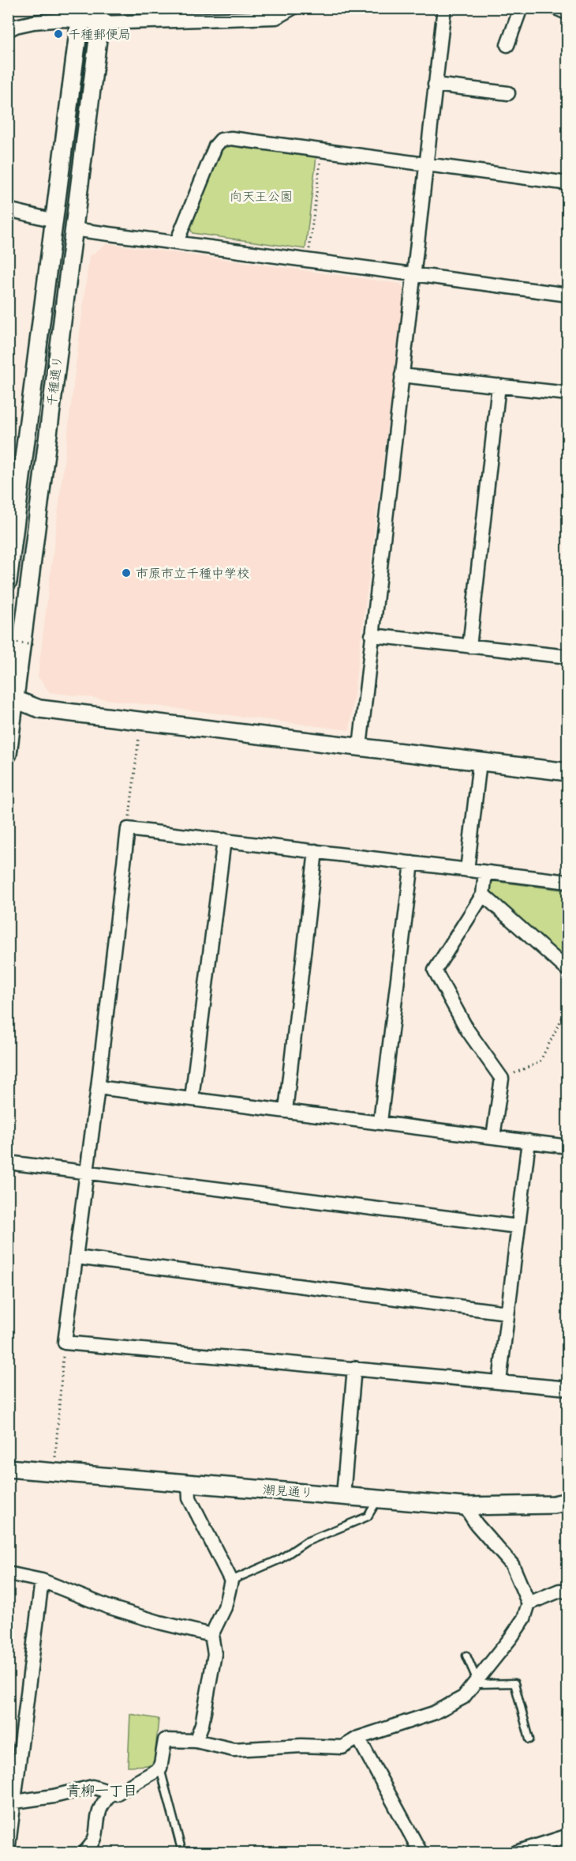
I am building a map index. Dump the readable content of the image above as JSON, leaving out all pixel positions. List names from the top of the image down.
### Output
{
  "streets": {
    "street": ["千種通り", "潮見通り"]
  },
  "districts": ["青柳一丁目"],
  "parks": ["向天王公園"],
  "places": ["千種郵便局", "市原市立千種中学校"]
}
